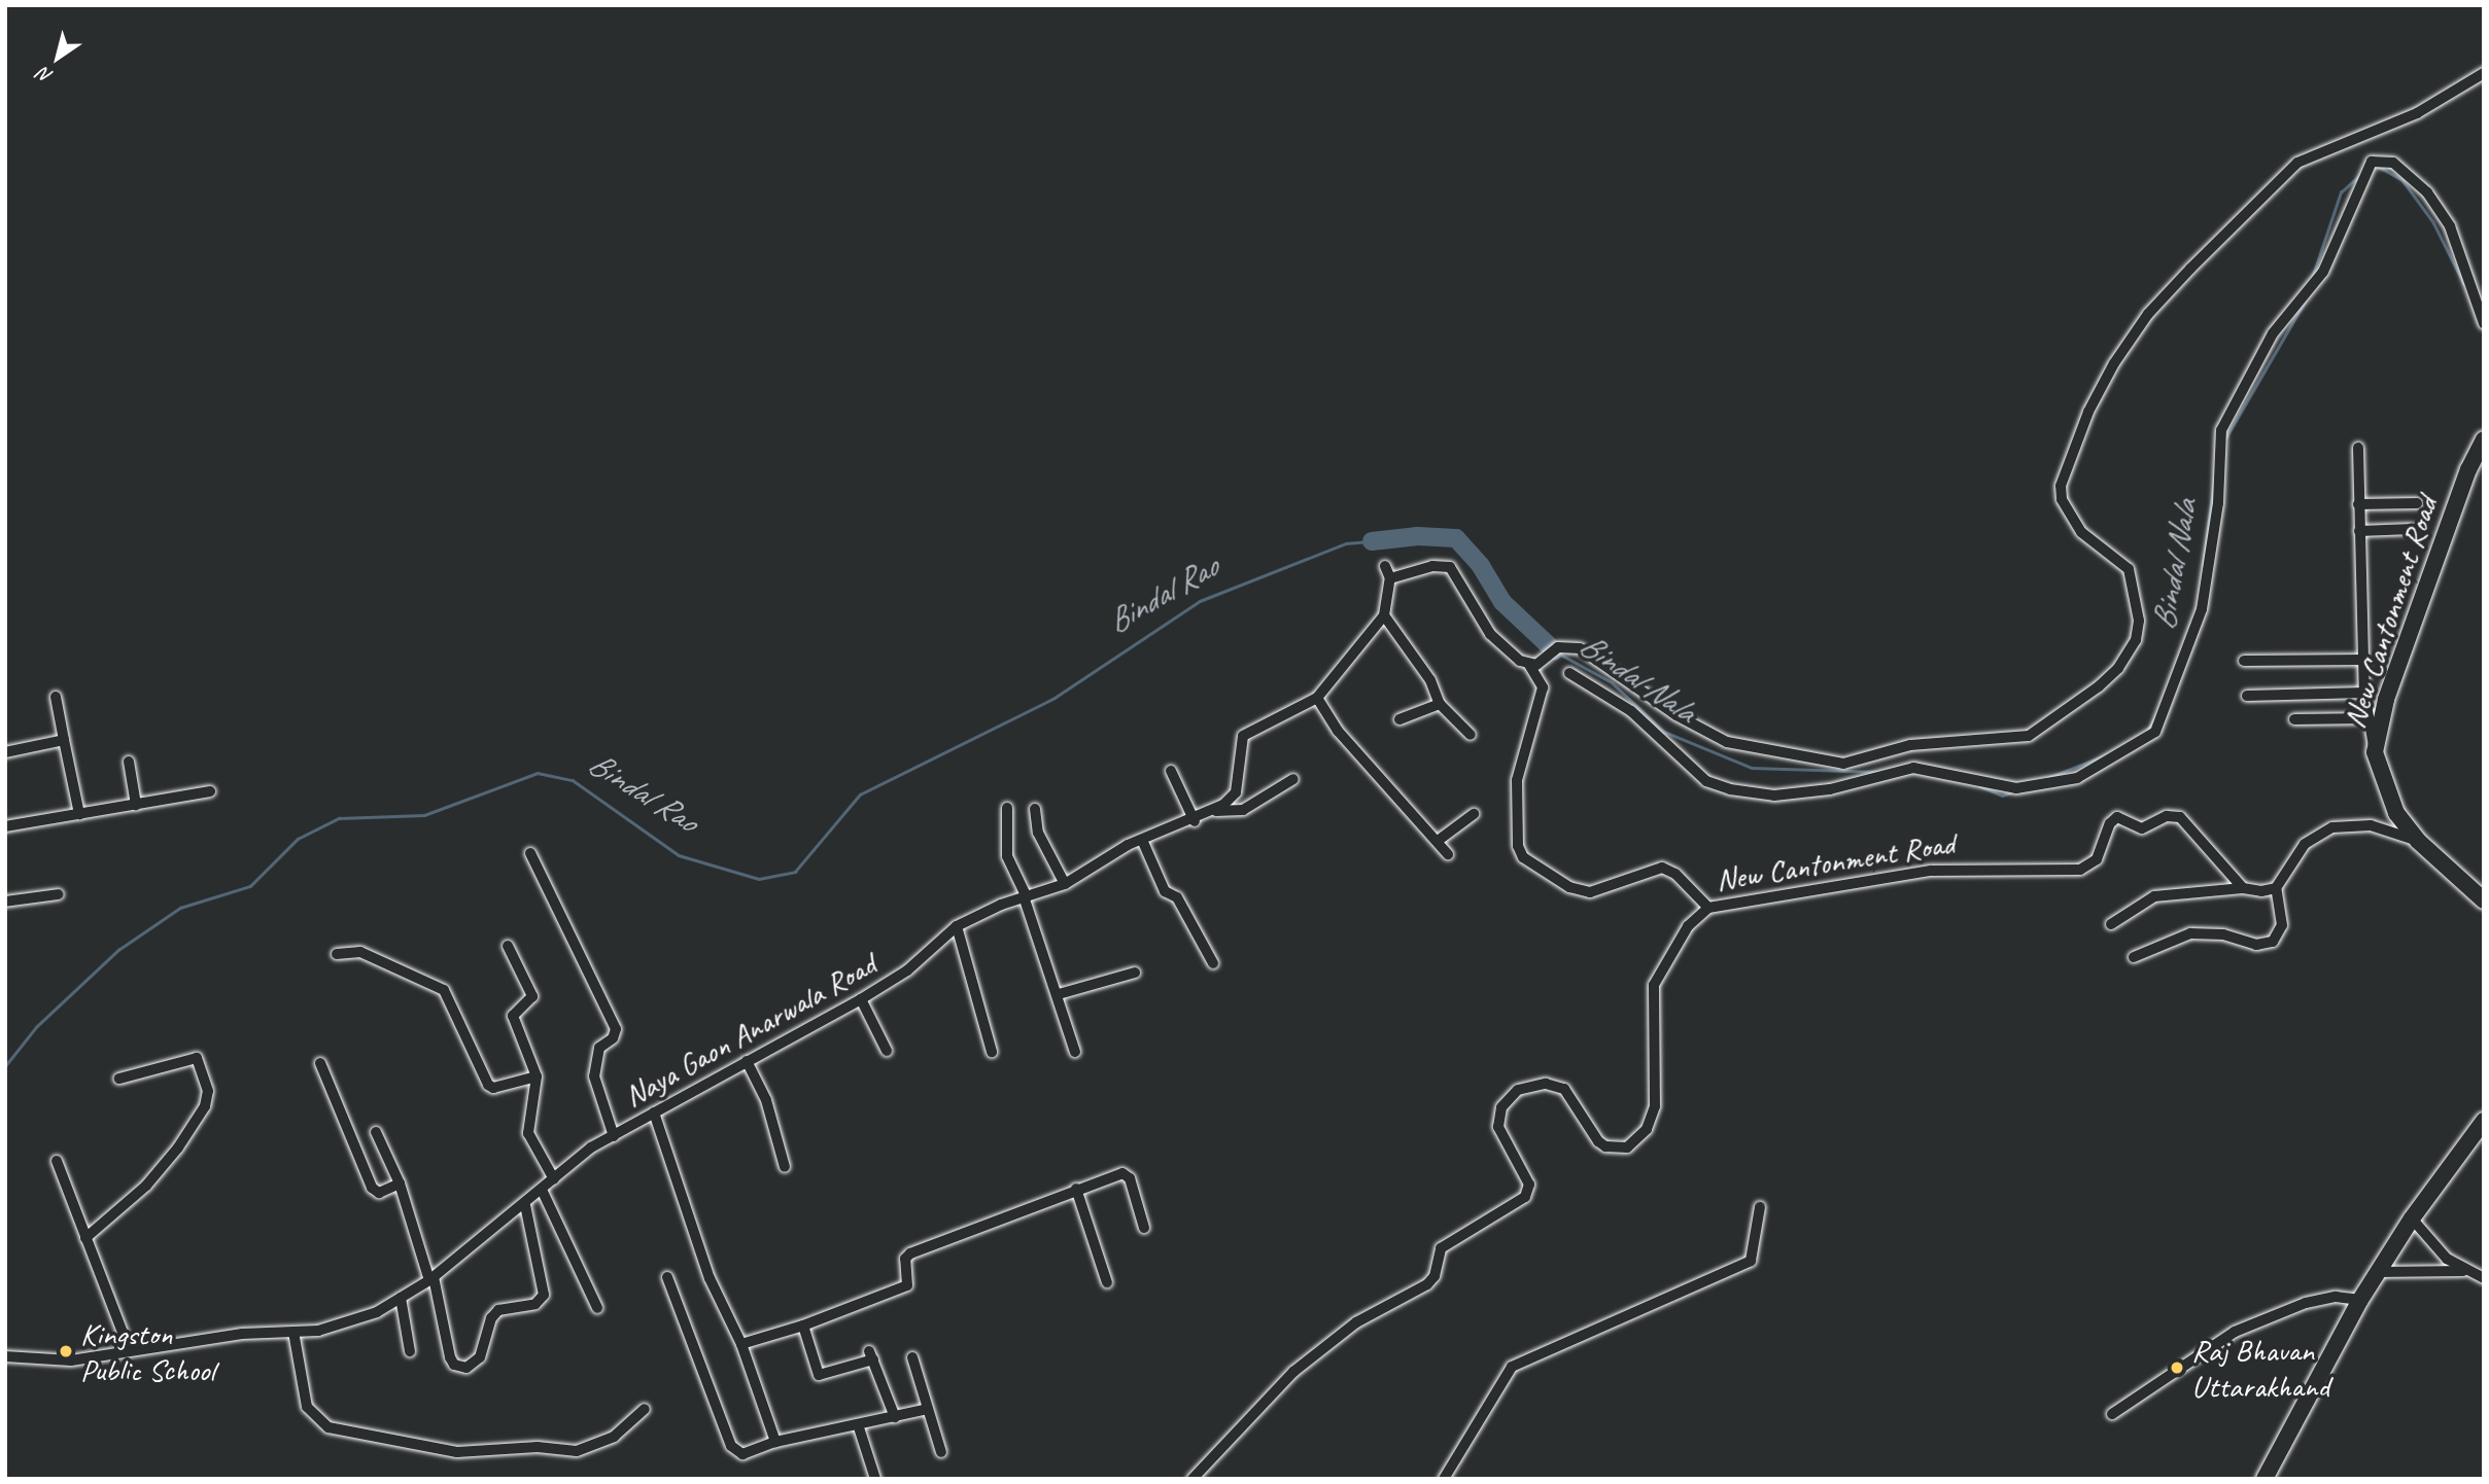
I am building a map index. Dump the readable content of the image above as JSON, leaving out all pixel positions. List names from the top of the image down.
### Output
{
  "streets": {
    "street": ["New Cantonment Road", "Naya Gaon Anarwala Road"]
  },
  "water": ["Bindal Nala", "Bindal Rao"],
  "places": ["Kingston Public School", "Raj Bhavan Uttarakhand"],
  "north": "bottom left"
}
